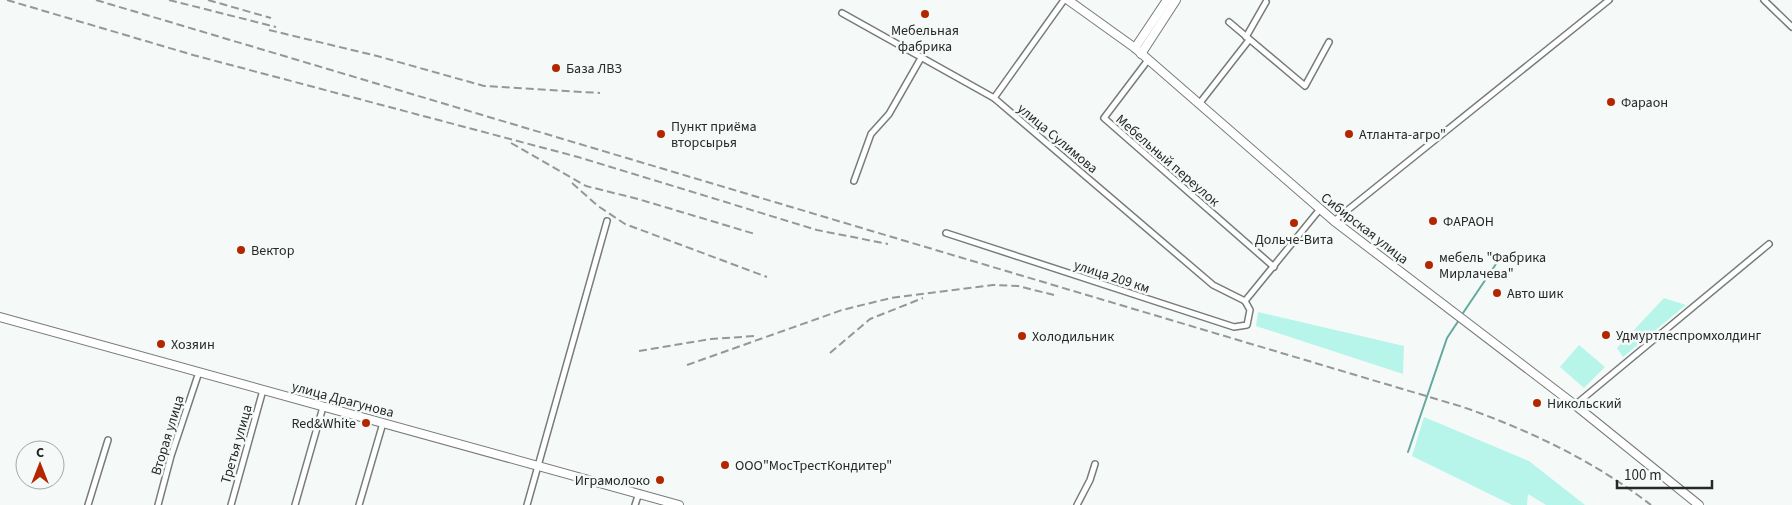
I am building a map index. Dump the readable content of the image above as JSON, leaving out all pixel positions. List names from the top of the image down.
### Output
{
  "streets": {
    "main road": ["Сибирская улица", "улица Драгунова"],
    "street": [
      "улица Сулимова",
      "Мебельный переулок",
      "улица 209 км",
      "Вторая улица",
      "Третья улица"
    ]
  },
  "crossings": [
    ["улица Сулимова", "улица 209 км"],
    ["Мебельный переулок", "Сибирская улица"],
    ["улица Драгунова", "Вторая улица"],
    ["улица Драгунова", "Третья улица"]
  ],
  "places": [
    "Мебельная фабрика",
    "База ЛВЗ",
    "Фараон",
    "Пункт приёма вторсырья",
    "Атланта-агро\"",
    "ФАРАОН",
    "Дольче-Вита",
    "Вектор",
    "мебель \"Фабрика Мирлачева\"",
    "Авто шик",
    "Удмуртлеспромхолдинг",
    "Холодильник",
    "Хозяин",
    "Никольский",
    "Red&White",
    "ООО\"МосТрестКондитер\"",
    "Играмолоко"
  ],
  "scale_bar": "100 m",
  "north": "top"
}
